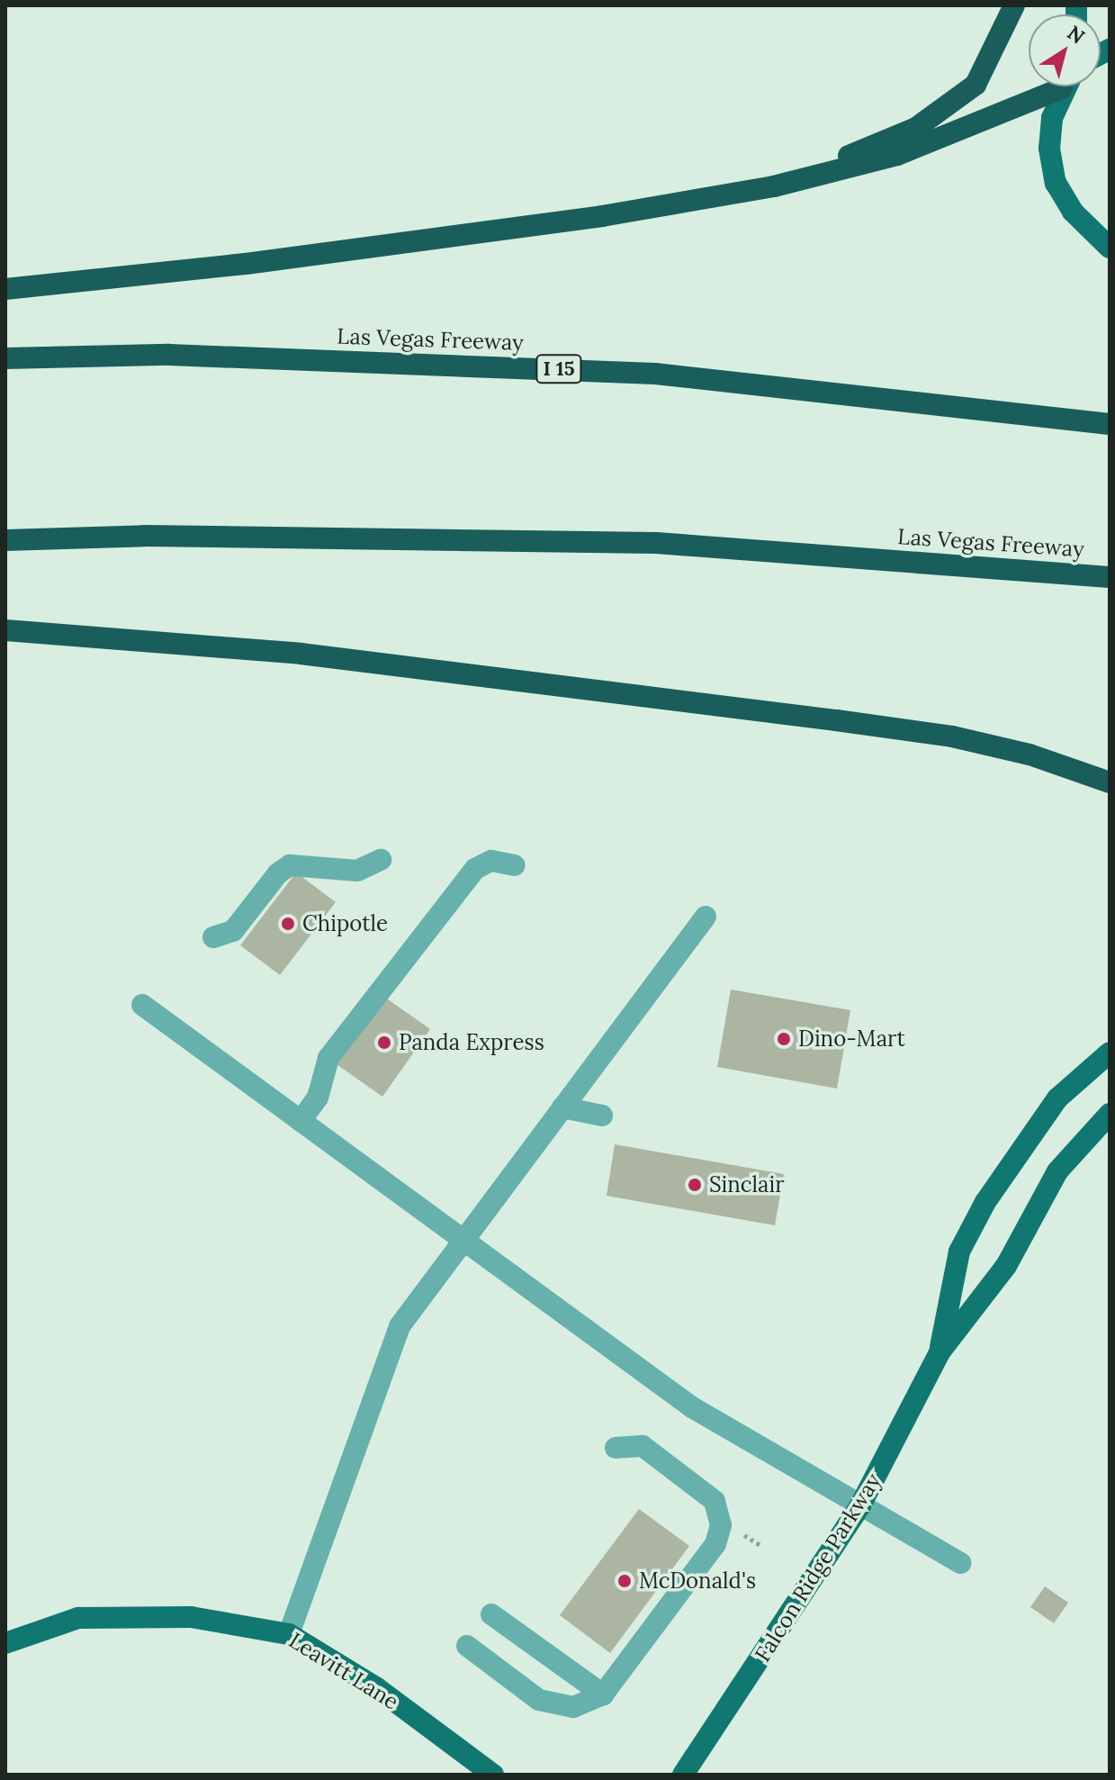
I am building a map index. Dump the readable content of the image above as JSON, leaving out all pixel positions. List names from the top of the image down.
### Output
{
  "streets": {
    "highway": ["Las Vegas Freeway", "I 15"],
    "main road": ["Falcon Ridge Parkway", "Leavitt Lane"]
  },
  "places": [
    "Chipotle",
    "Dino-Mart",
    "Panda Express",
    "Sinclair",
    "McDonald's"
  ],
  "north": "top right"
}
